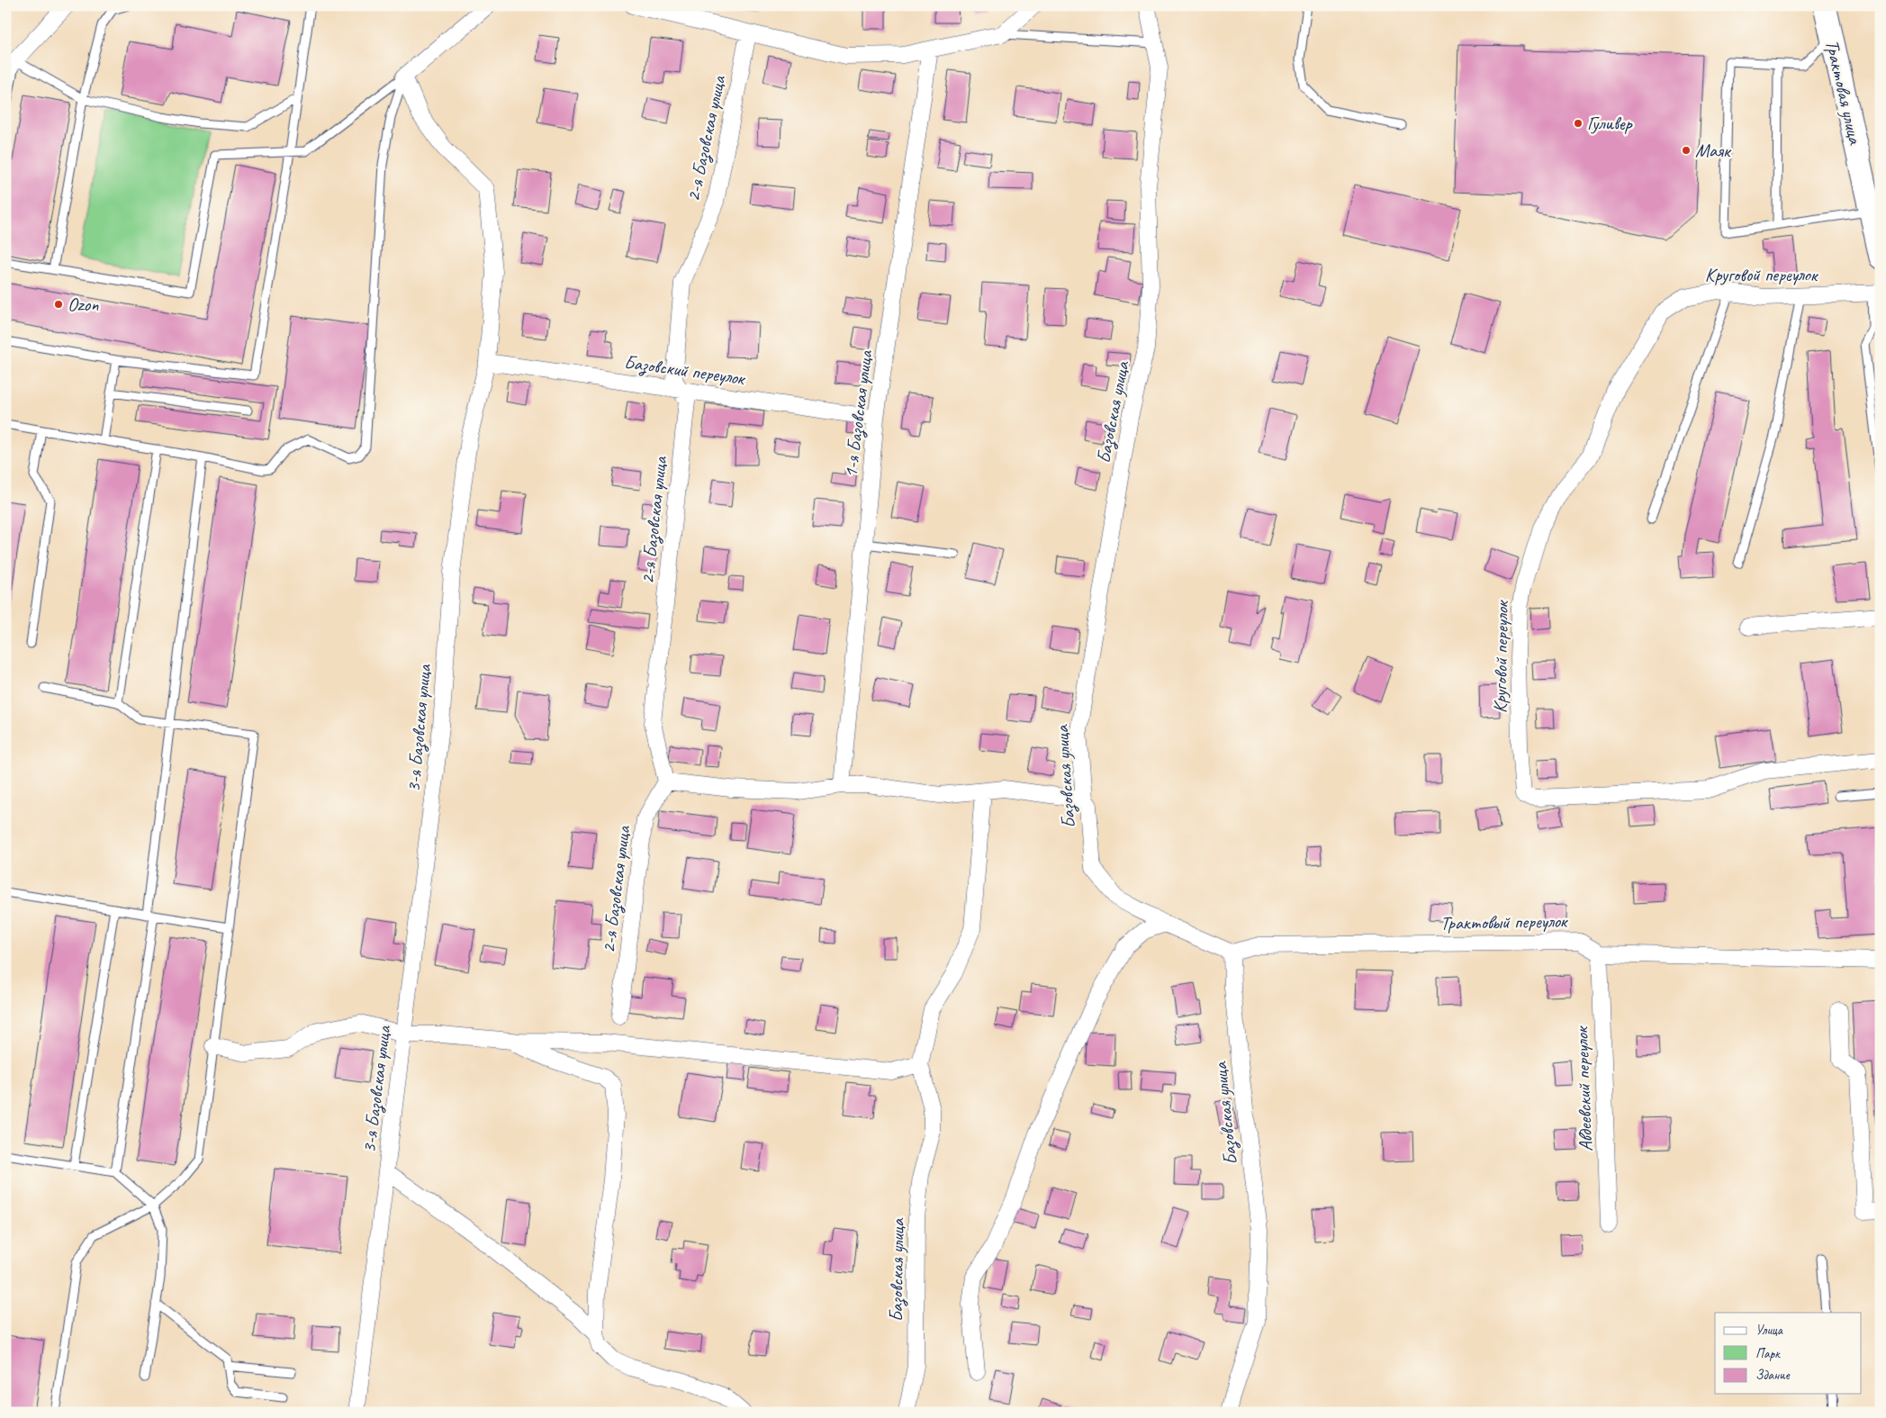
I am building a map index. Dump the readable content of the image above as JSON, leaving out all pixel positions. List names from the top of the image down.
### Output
{
  "streets": {
    "main road": ["Трактовая улица"],
    "street": [
      "2-я Базовская улица",
      "Круговой переулок",
      "Базовский переулок",
      "Базовская улица",
      "1-я Базовская улица",
      "3-я Базовская улица",
      "Трактовый переулок",
      "Авдеевский переулок"
    ]
  },
  "crossings": [
    ["2-я Базовская улица", "Базовский переулок"],
    ["Базовский переулок", "1-я Базовская улица"],
    ["Базовский переулок", "3-я Базовская улица"],
    ["Базовская улица", "Трактовый переулок"],
    ["Трактовый переулок", "Авдеевский переулок"]
  ],
  "places": ["Гуливер", "Маяк", "Ozon"],
  "legend": ["Улица", "Парк", "Здание"]
}
